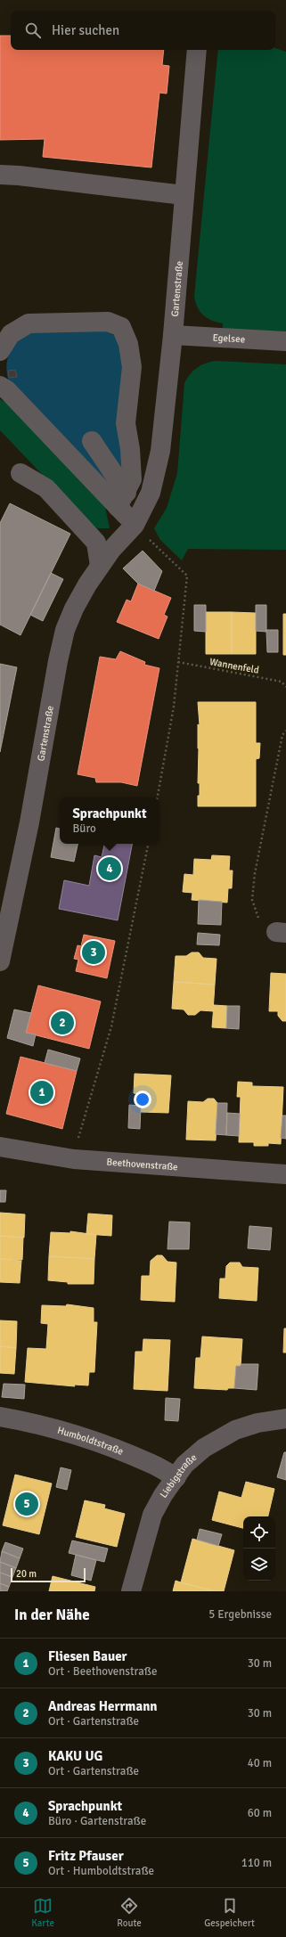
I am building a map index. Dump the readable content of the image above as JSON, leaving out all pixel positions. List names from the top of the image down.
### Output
{
  "streets": {
    "street": [
      "Gartenstraße",
      "Egelsee",
      "Beethovenstraße",
      "Humboldtstraße",
      "Liebigstraße"
    ],
    "path": ["Wannenfeld"]
  },
  "crossings": [
    ["Gartenstraße", "Egelsee"],
    ["Humboldtstraße", "Liebigstraße"]
  ],
  "scale_bar": "20 m",
  "page": {
    "search": "Hier suchen",
    "popup": ["Sprachpunkt", "Büro"],
    "pins": [
      "4",
      "3",
      "2",
      "1",
      "5"
    ],
    "scale": "20 m",
    "heading": ["In der Nähe", "5 Ergebnisse"],
    "list": [
      {
        "mark": "1",
        "name": "Fliesen Bauer",
        "note": "Ort · Beethovenstraße",
        "value": "30 m"
      },
      {
        "mark": "2",
        "name": "Andreas Herrmann",
        "note": "Ort · Gartenstraße",
        "value": "30 m"
      },
      {
        "mark": "3",
        "name": "KAKU UG",
        "note": "Ort · Gartenstraße",
        "value": "40 m"
      },
      {
        "mark": "4",
        "name": "Sprachpunkt",
        "note": "Büro · Gartenstraße",
        "value": "60 m"
      },
      {
        "mark": "5",
        "name": "Fritz Pfauser",
        "note": "Ort · Humboldtstraße",
        "value": "110 m"
      }
    ],
    "nav": ["Karte", "Route", "Gespeichert"]
  }
}
